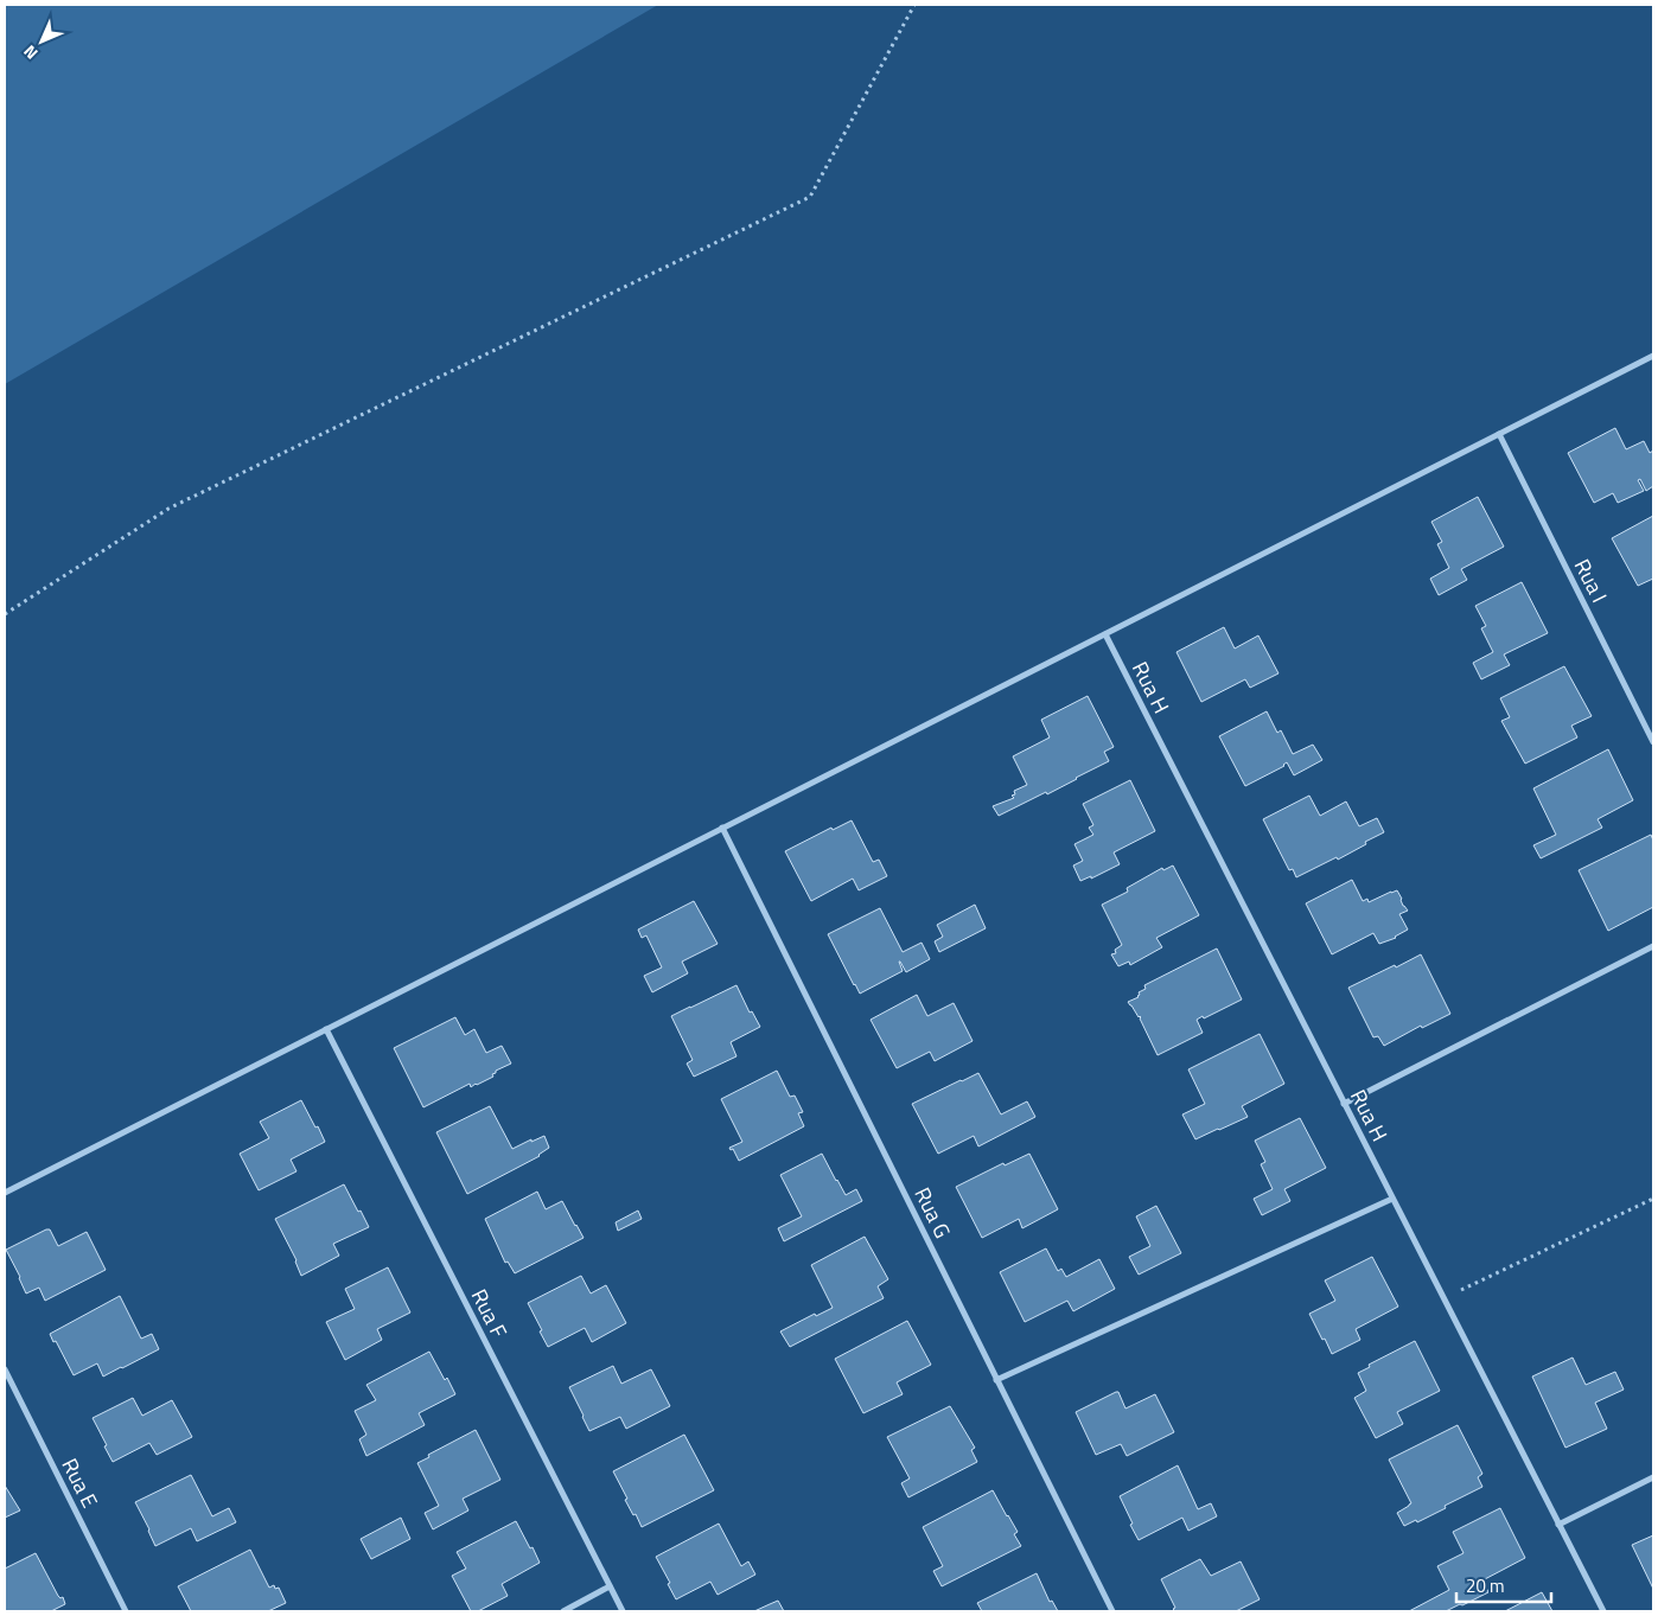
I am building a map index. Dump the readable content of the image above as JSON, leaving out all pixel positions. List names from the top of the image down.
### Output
{
  "streets": {
    "street": [
      "Rua I",
      "Rua H",
      "Rua G",
      "Rua F",
      "Rua E"
    ]
  },
  "scale_bar": "20 m",
  "north": "bottom left"
}
